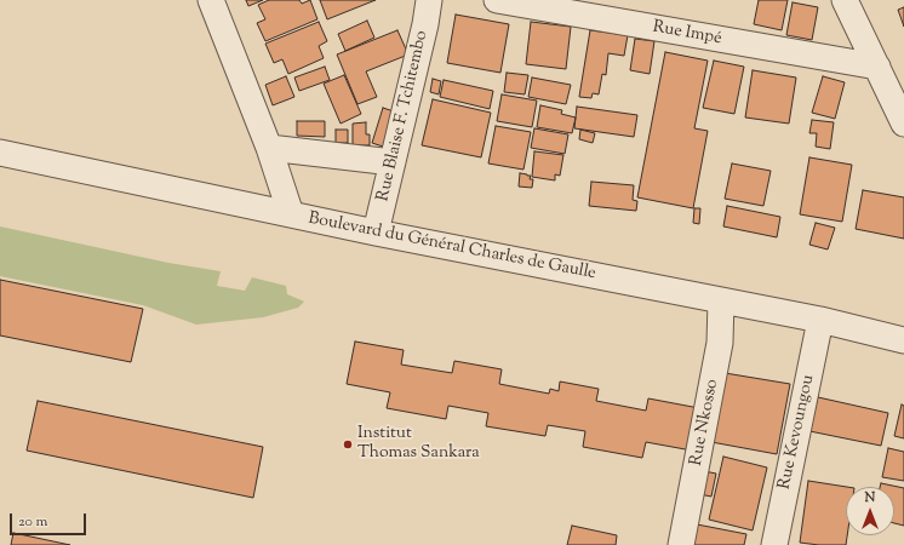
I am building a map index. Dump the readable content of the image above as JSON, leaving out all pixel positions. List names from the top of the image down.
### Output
{
  "streets": {
    "street": [
      "Rue Impé",
      "Rue Blaise F. Tchitembo",
      "Boulevard du Général Charles de Gaulle",
      "Rue Nkosso",
      "Rue Kevoungou"
    ]
  },
  "crossings": [
    ["Rue Blaise F. Tchitembo", "Boulevard du Général Charles de Gaulle"],
    ["Boulevard du Général Charles de Gaulle", "Rue Nkosso"],
    ["Boulevard du Général Charles de Gaulle", "Rue Kevoungou"]
  ],
  "places": ["Institut Thomas Sankara"],
  "scale_bar": "20 m",
  "north": "top"
}
